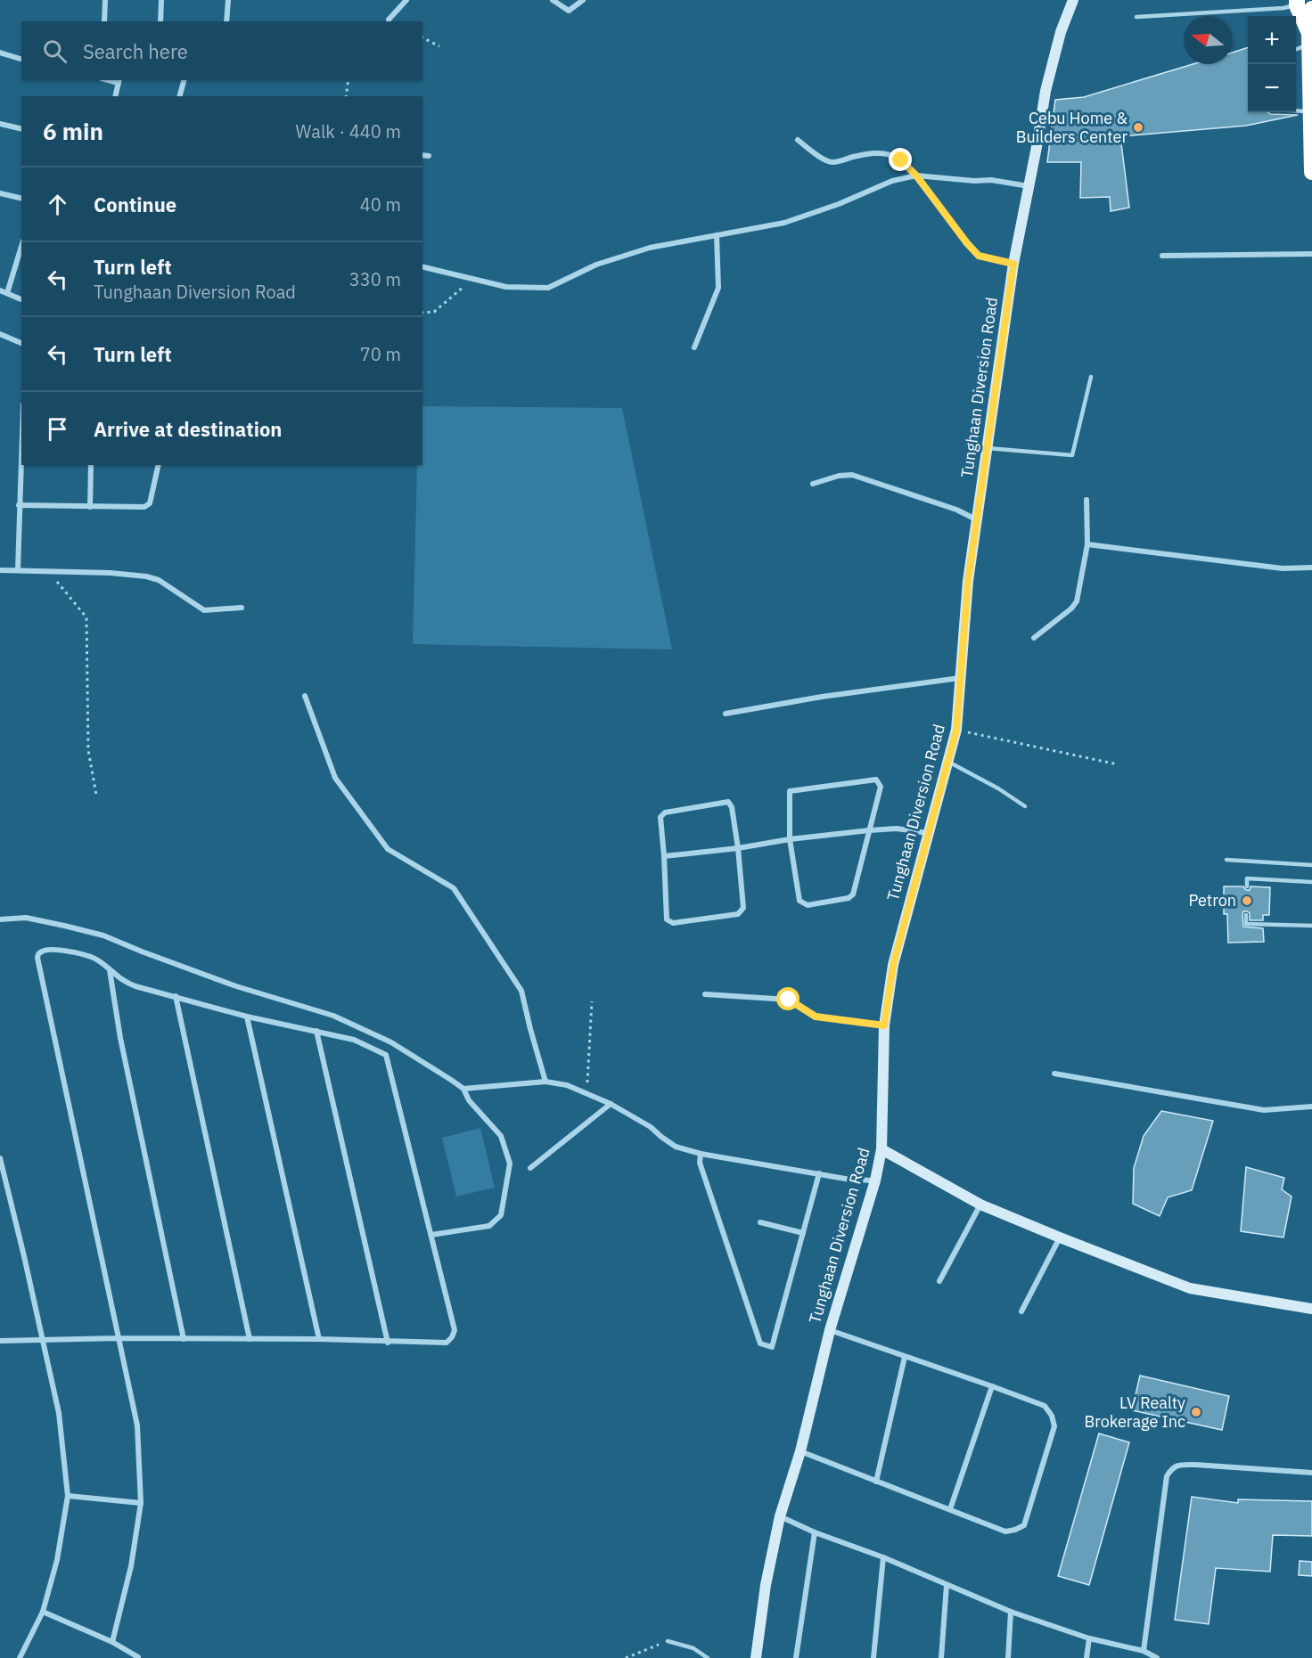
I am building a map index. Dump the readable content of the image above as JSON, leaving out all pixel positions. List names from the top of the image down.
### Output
{
  "streets": {
    "street": ["Tunghaan Diversion Road"]
  },
  "places": ["Cebu Home & Builders Center", "Petron", "LV Realty Brokerage Inc"],
  "north": "left",
  "page": {
    "map_buttons": ["+", "−"],
    "search": "Search here",
    "heading": ["6 min", "Walk · 440 m"],
    "list": [
      ["Continue", "40 m"],
      ["Turn left", "Tunghaan Diversion Road", "330 m"],
      ["Turn left", "70 m"],
      "Arrive at destination"
    ]
  }
}
